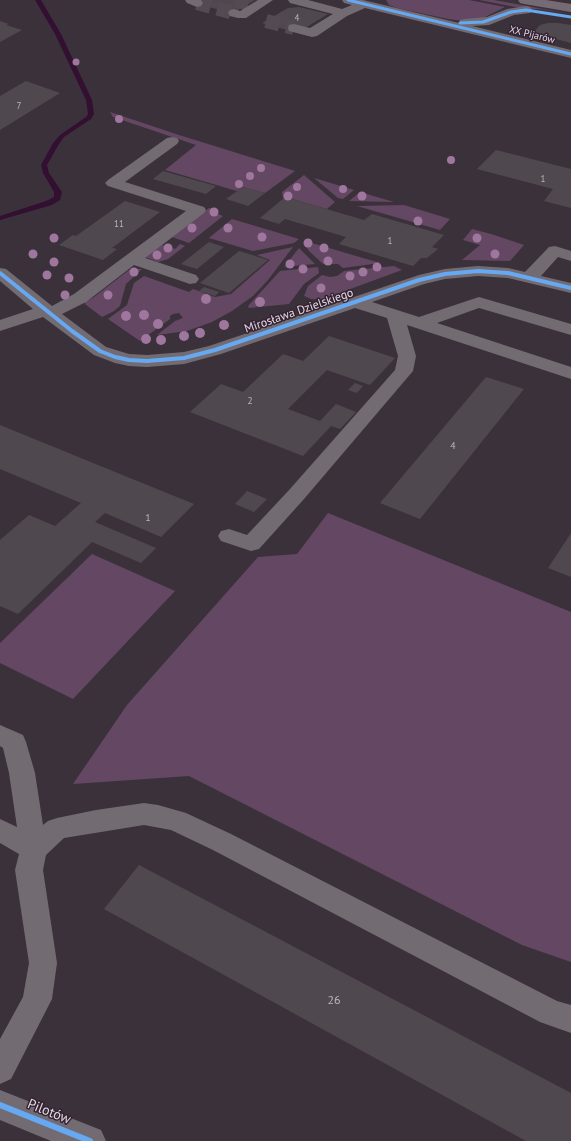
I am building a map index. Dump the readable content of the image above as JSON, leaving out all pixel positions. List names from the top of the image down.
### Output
{
  "streets": {
    "street": ["XX Pijarów", "Mirosława Dzielskiego", "Pilotów"]
  },
  "house_numbers": [
    "4",
    "7",
    "1",
    "11",
    "1",
    "2",
    "4",
    "1",
    "26"
  ]
}
